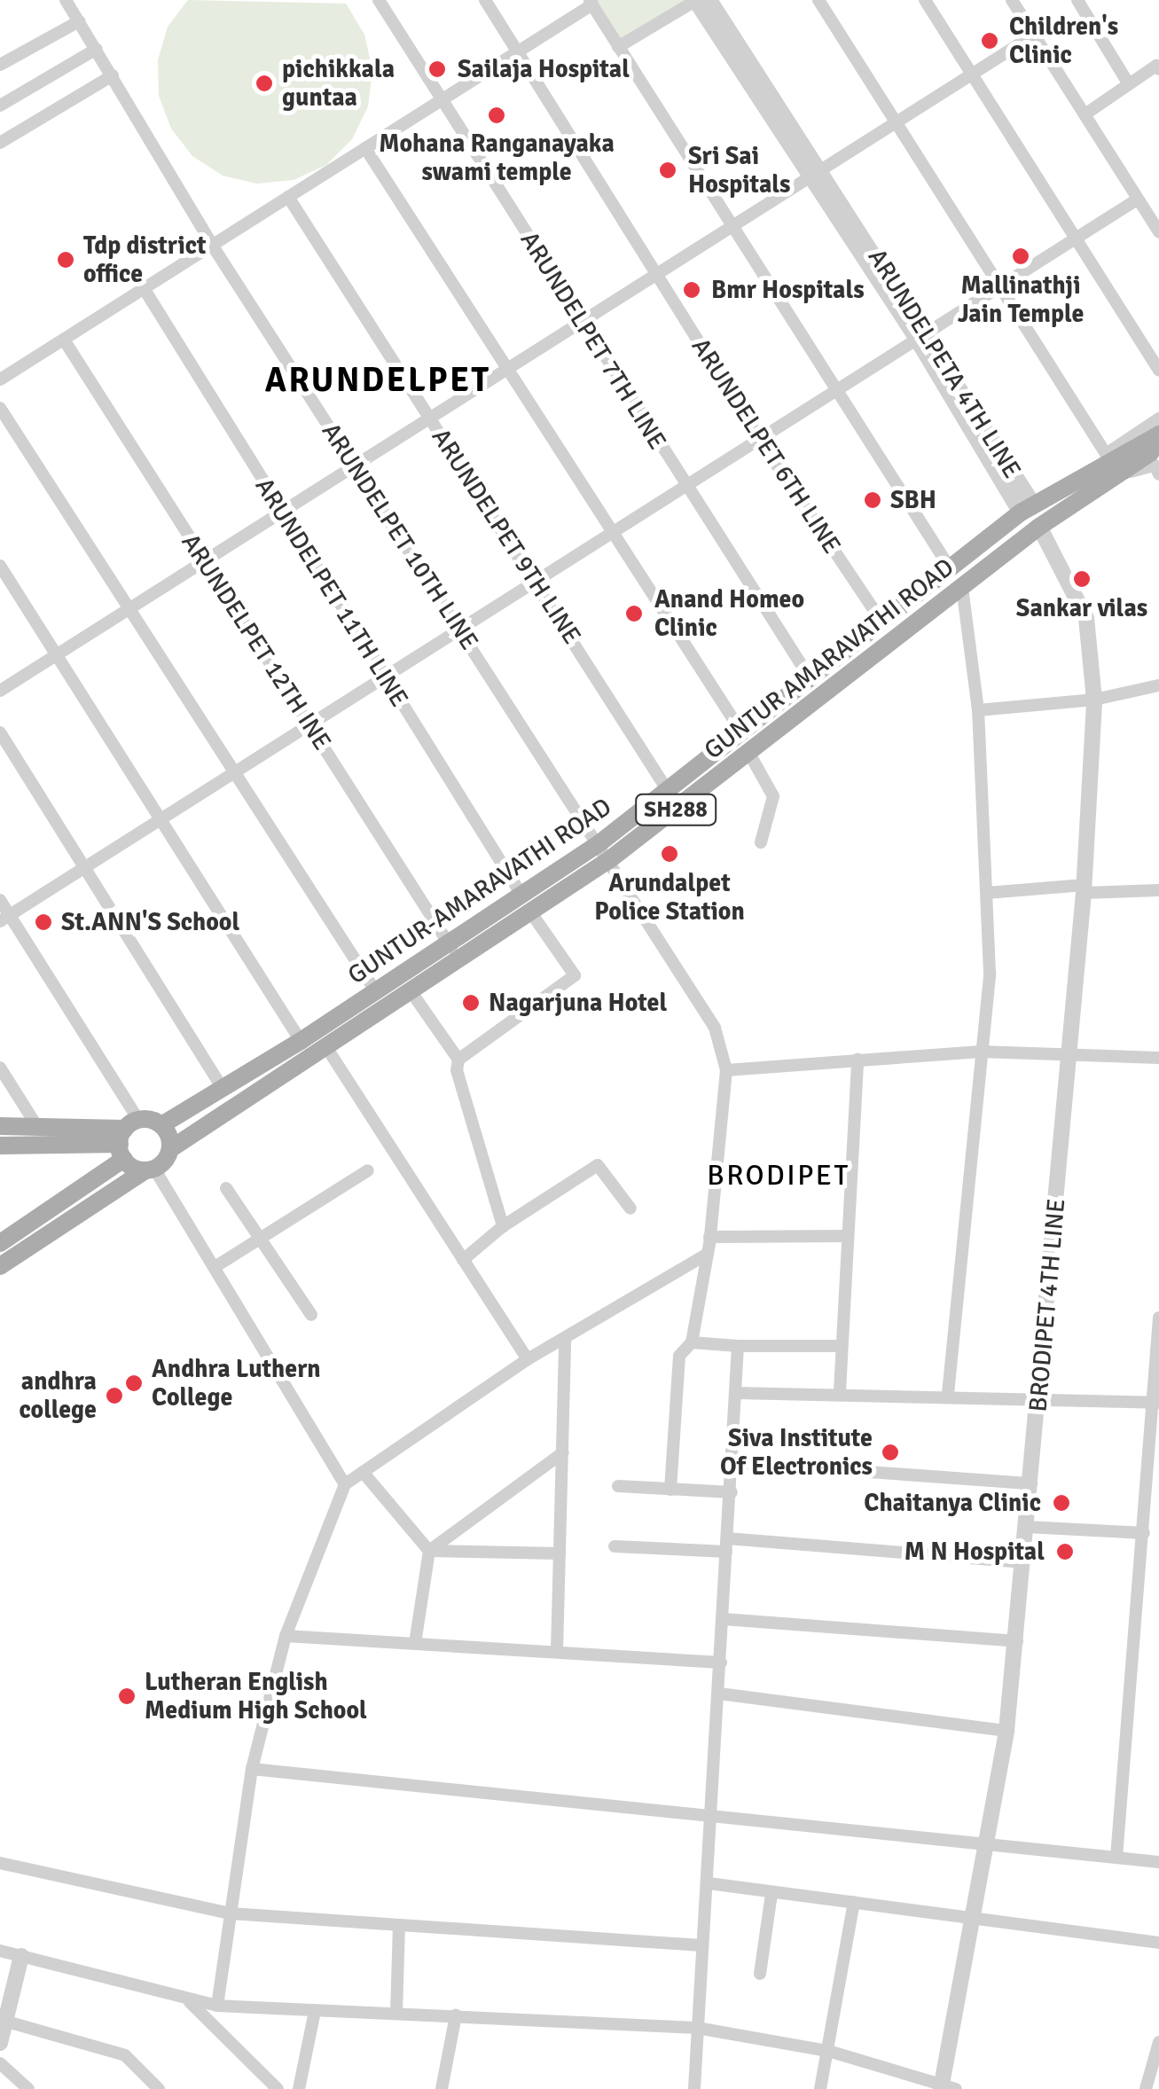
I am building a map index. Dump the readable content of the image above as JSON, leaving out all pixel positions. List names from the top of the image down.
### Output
{
  "streets": {
    "main road": ["GUNTUR AMARAVATHI ROAD", "SH288", "GUNTUR-AMARAVATHI ROAD"],
    "street": [
      "ARUNDELPET 7TH LINE",
      "ARUNDELPETA 4TH LINE",
      "ARUNDELPET 6TH LINE",
      "ARUNDELPET 10TH LINE",
      "ARUNDELPET 9TH LINE",
      "ARUNDELPET 11TH LINE",
      "ARUNDELPET 12TH INE",
      "BRODIPET 4TH LINE"
    ]
  },
  "crossings": [
    ["ARUNDELPET 7TH LINE", "GUNTUR-AMARAVATHI ROAD"],
    ["ARUNDELPETA 4TH LINE", "GUNTUR-AMARAVATHI ROAD"],
    ["ARUNDELPET 6TH LINE", "GUNTUR-AMARAVATHI ROAD"],
    ["ARUNDELPET 10TH LINE", "GUNTUR AMARAVATHI ROAD"],
    ["ARUNDELPET 10TH LINE", "GUNTUR-AMARAVATHI ROAD"],
    ["ARUNDELPET 9TH LINE", "GUNTUR-AMARAVATHI ROAD"],
    ["ARUNDELPET 11TH LINE", "GUNTUR AMARAVATHI ROAD"],
    ["ARUNDELPET 11TH LINE", "GUNTUR-AMARAVATHI ROAD"],
    ["ARUNDELPET 12TH INE", "GUNTUR AMARAVATHI ROAD"],
    ["ARUNDELPET 12TH INE", "GUNTUR-AMARAVATHI ROAD"],
    ["GUNTUR AMARAVATHI ROAD", "SH288"],
    ["GUNTUR AMARAVATHI ROAD", "GUNTUR-AMARAVATHI ROAD"],
    ["GUNTUR AMARAVATHI ROAD", "BRODIPET 4TH LINE"]
  ],
  "districts": ["ARUNDELPET", "BRODIPET"],
  "places": [
    "Children's Clinic",
    "Sailaja Hospital",
    "pichikkala guntaa",
    "Mohana Ranganayaka swami temple",
    "Sri Sai Hospitals",
    "Mallinathji Jain Temple",
    "Tdp district office",
    "Bmr Hospitals",
    "SBH",
    "Sankar vilas",
    "Anand Homeo Clinic",
    "Arundalpet Police Station",
    "St.ANN'S School",
    "Nagarjuna Hotel",
    "Andhra Luthern College",
    "andhra college",
    "Siva Institute Of Electronics",
    "Chaitanya Clinic",
    "M N Hospital",
    "Lutheran English Medium High School"
  ]
}
